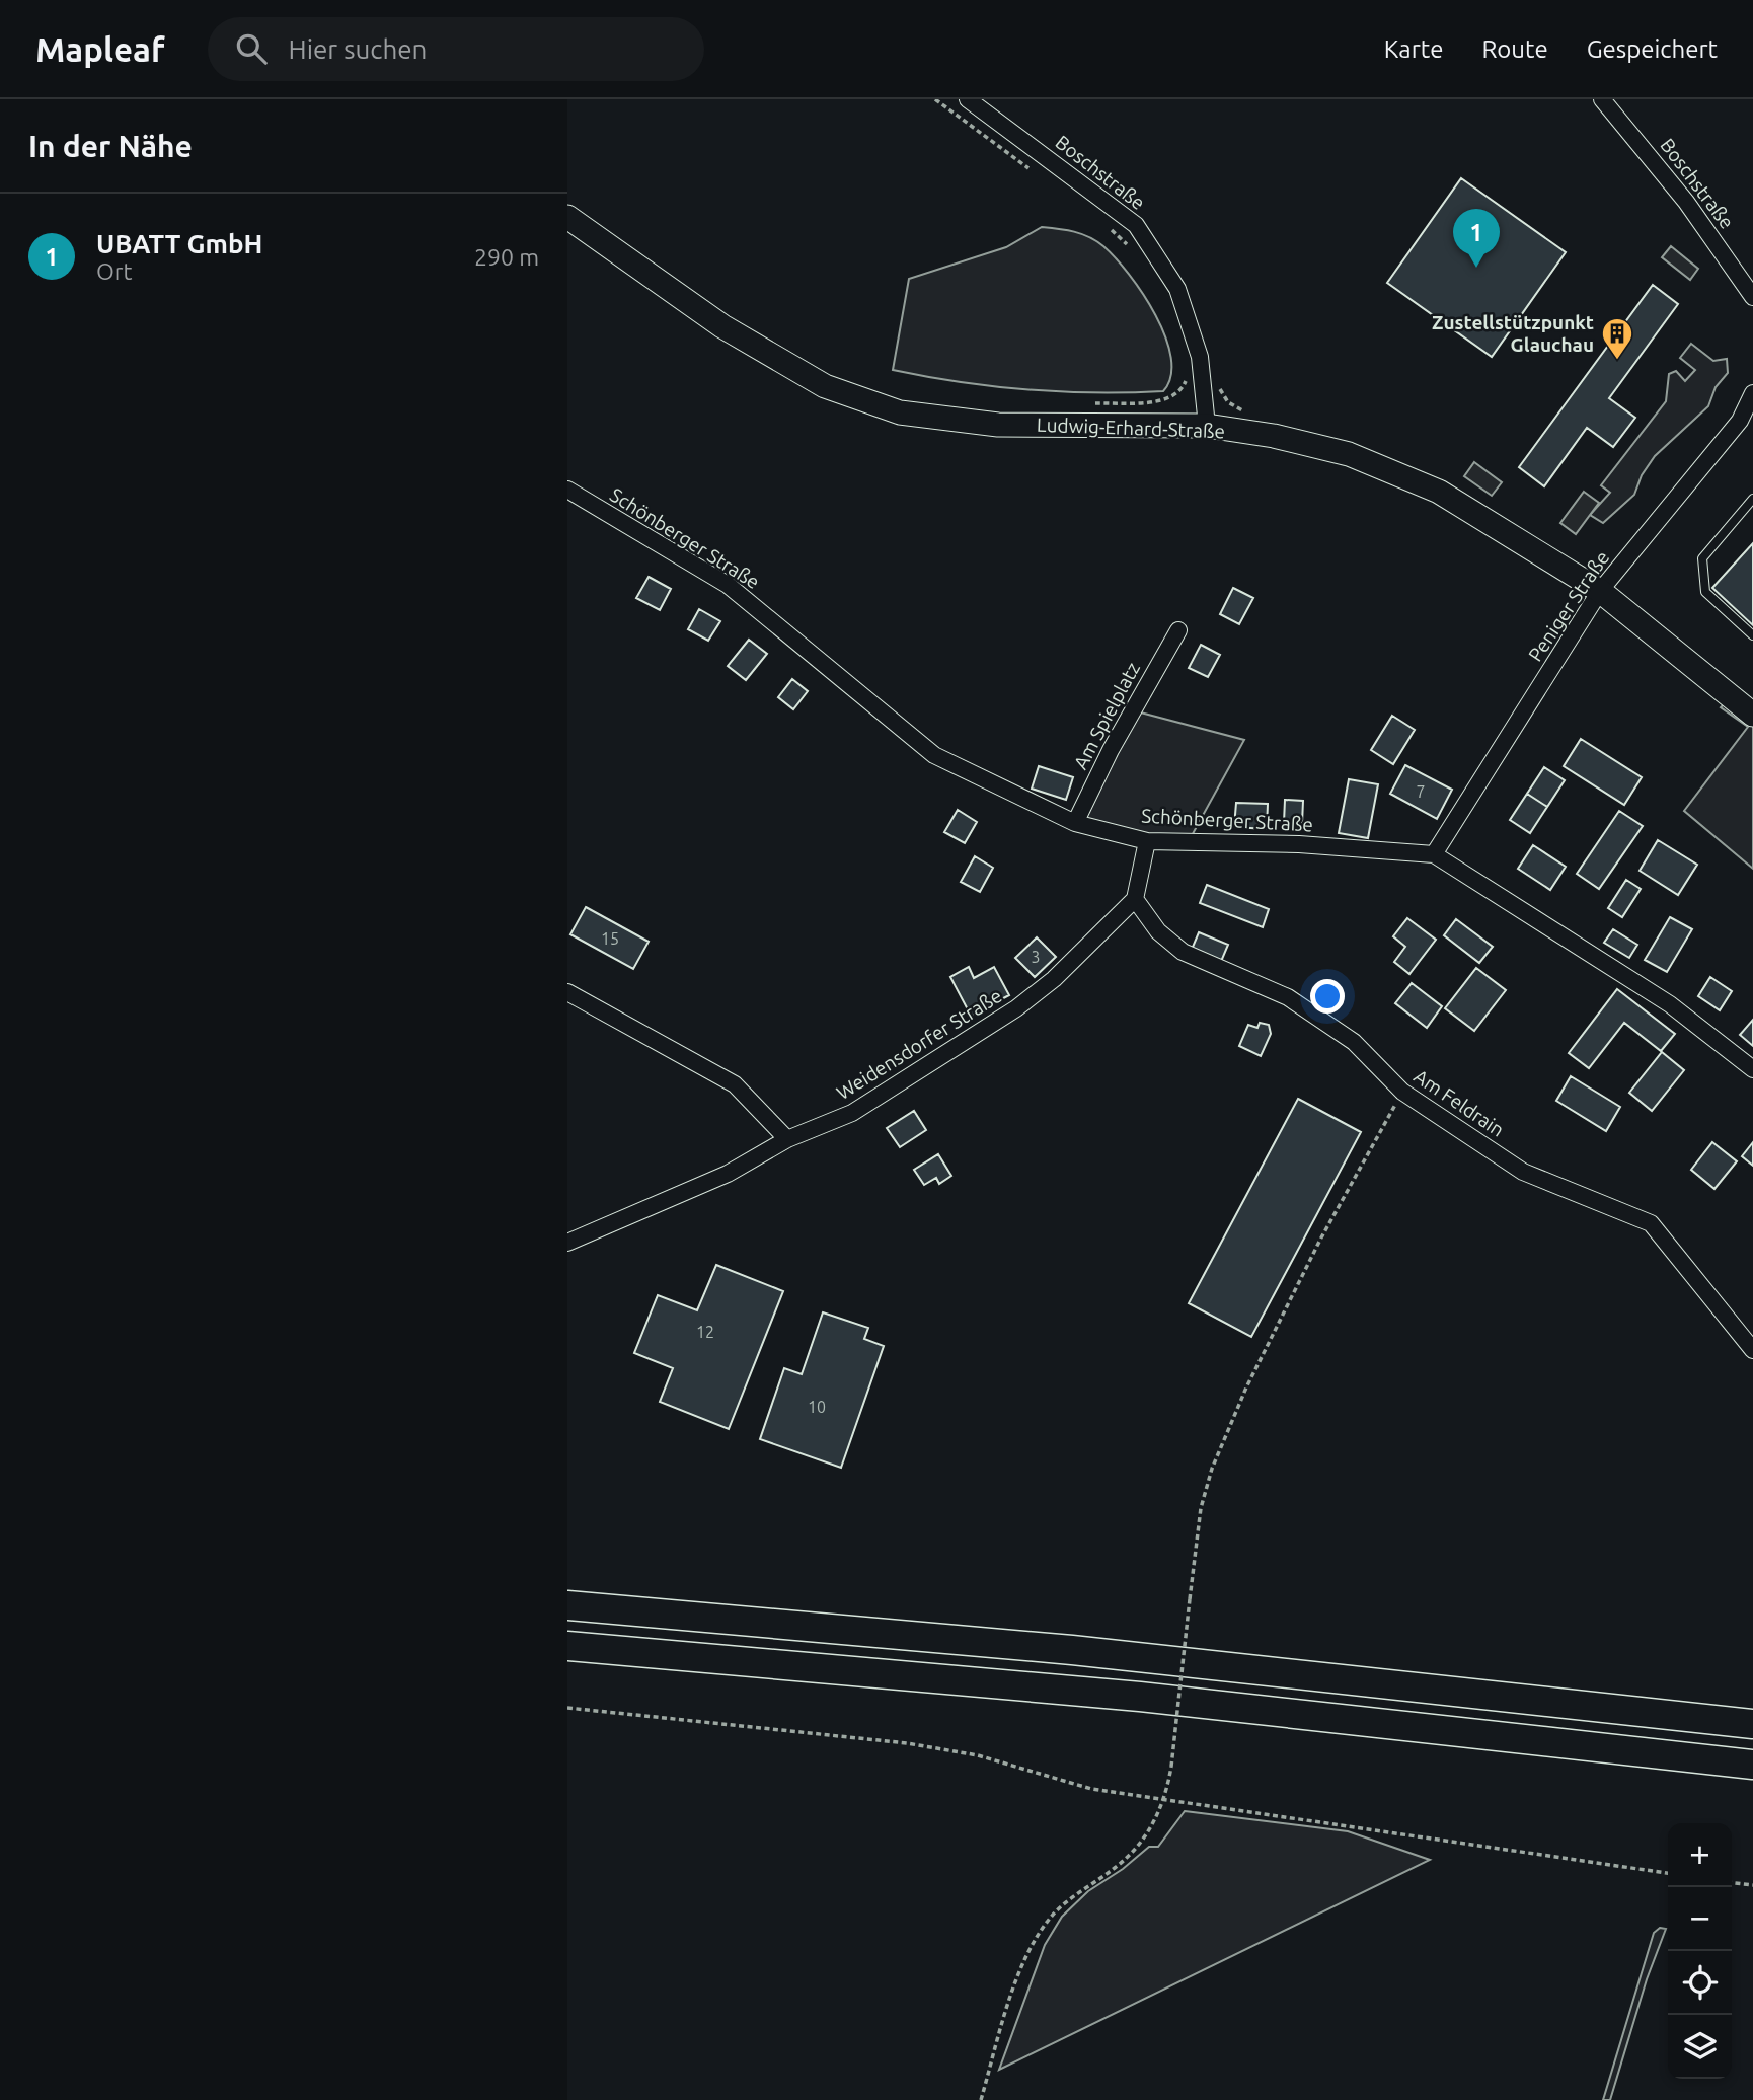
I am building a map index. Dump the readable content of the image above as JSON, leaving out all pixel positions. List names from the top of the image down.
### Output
{
  "streets": {
    "street": [
      "Boschstraße",
      "Ludwig-Erhard-Straße",
      "Schönberger Straße",
      "Peniger Straße",
      "Am Spielplatz",
      "Weidensdorfer Straße",
      "Am Feldrain"
    ]
  },
  "crossings": [
    ["Boschstraße", "Ludwig-Erhard-Straße"],
    ["Ludwig-Erhard-Straße", "Peniger Straße"],
    ["Schönberger Straße", "Peniger Straße"],
    ["Schönberger Straße", "Am Spielplatz"],
    ["Weidensdorfer Straße", "Am Feldrain"]
  ],
  "places": {
    "building": ["Zustellstützpunkt Glauchau"]
  },
  "house_numbers": [
    "7",
    "15",
    "3",
    "12",
    "10"
  ],
  "page": {
    "header": "Mapleaf",
    "search": "Hier suchen",
    "nav": ["Karte", "Route", "Gespeichert"],
    "heading": "In der Nähe",
    "list": [
      {
        "mark": "1",
        "name": "UBATT GmbH",
        "note": "Ort",
        "value": "290 m"
      }
    ],
    "pins": "1",
    "map_buttons": ["+", "−"]
  }
}
